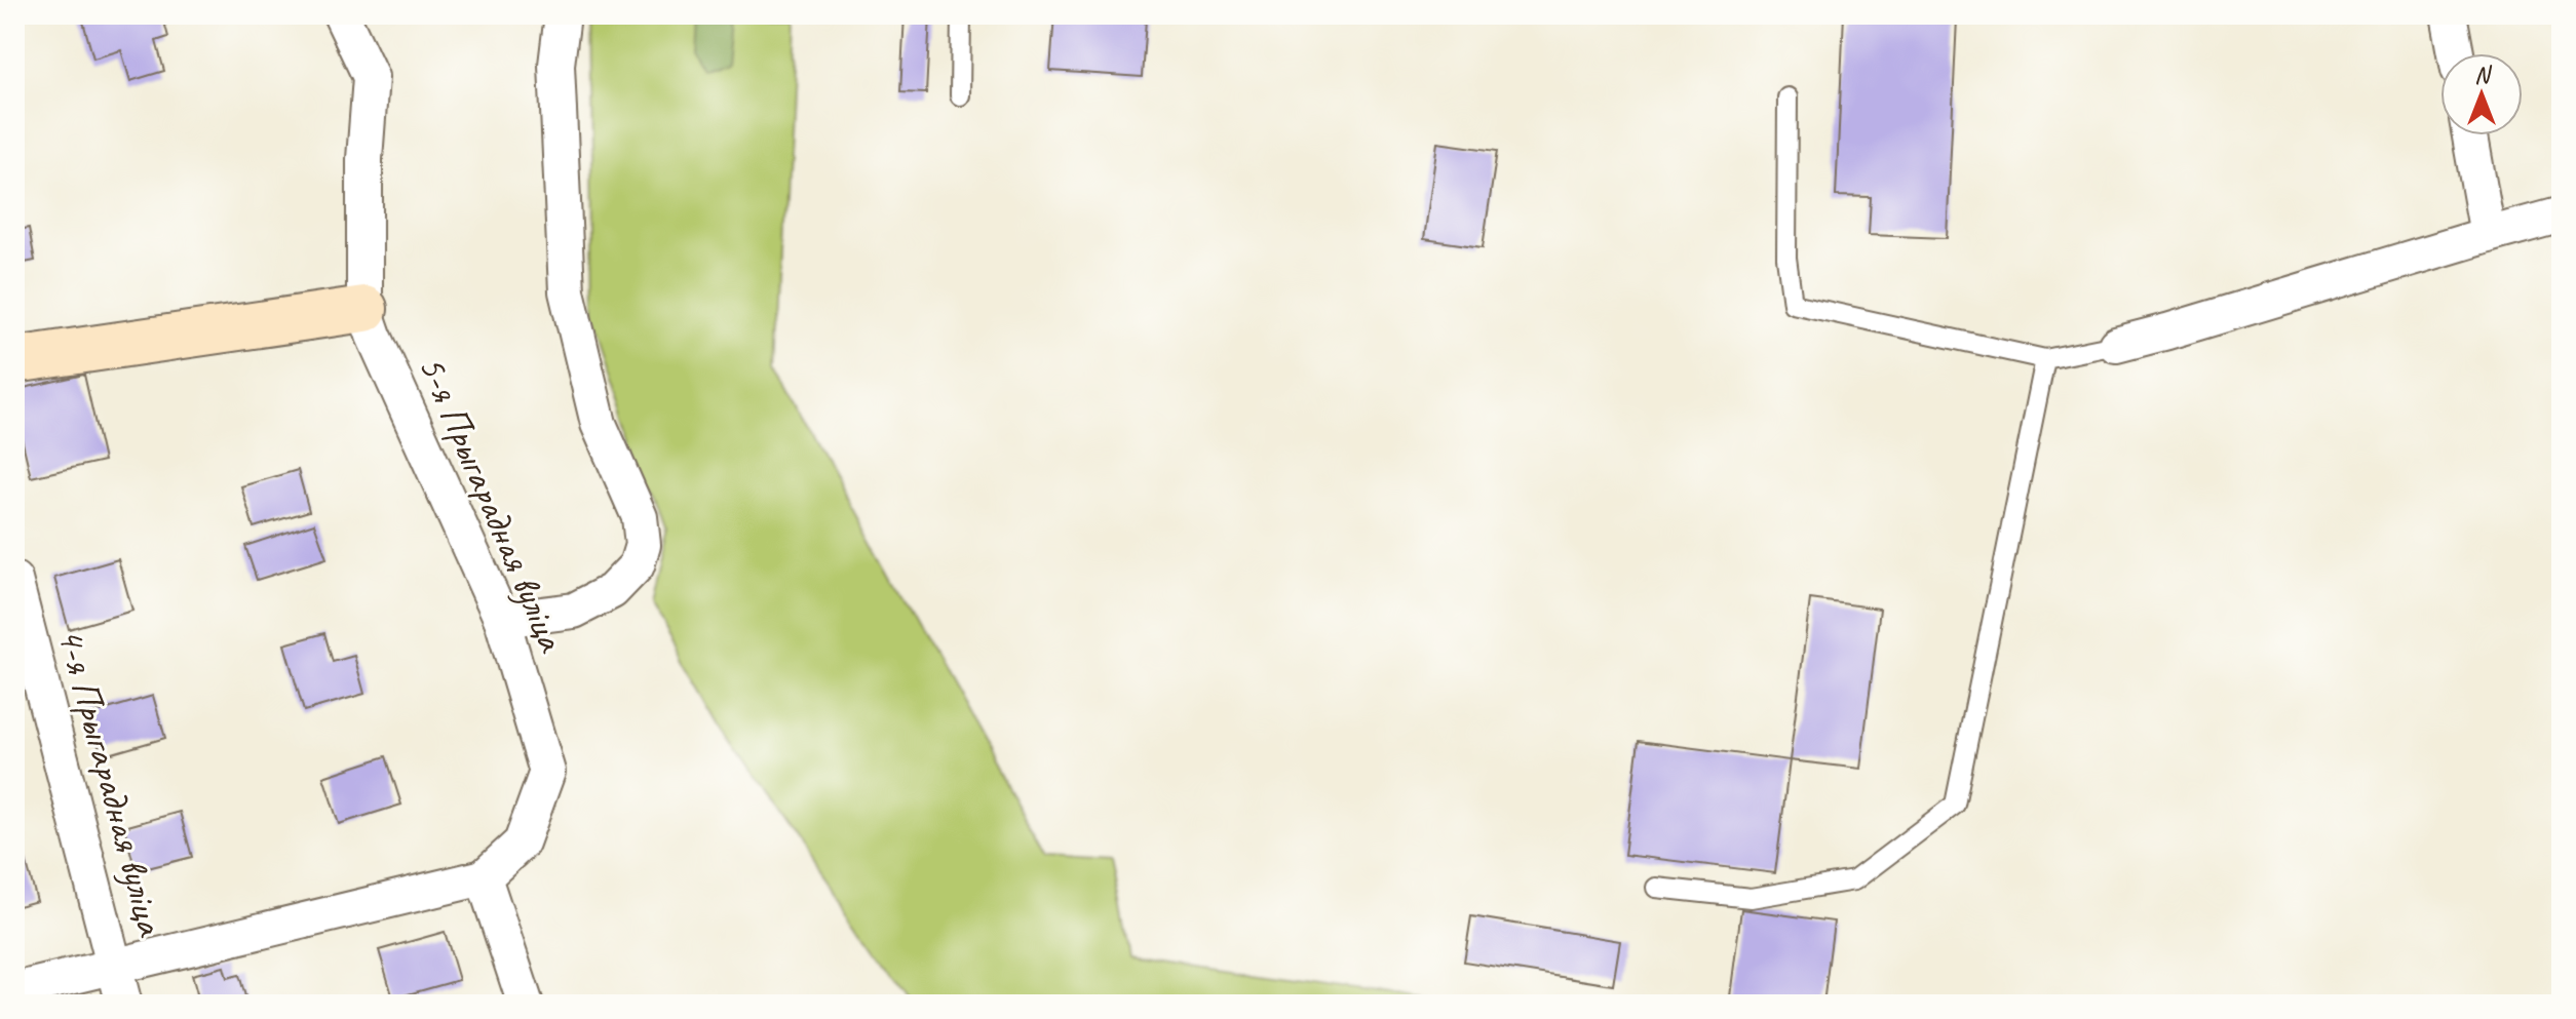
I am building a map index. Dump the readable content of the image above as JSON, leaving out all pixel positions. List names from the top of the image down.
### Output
{
  "streets": {
    "street": ["5-я Прыгарадная вуліца", "4-я Прыгарадная вуліца"]
  },
  "north": "top"
}
